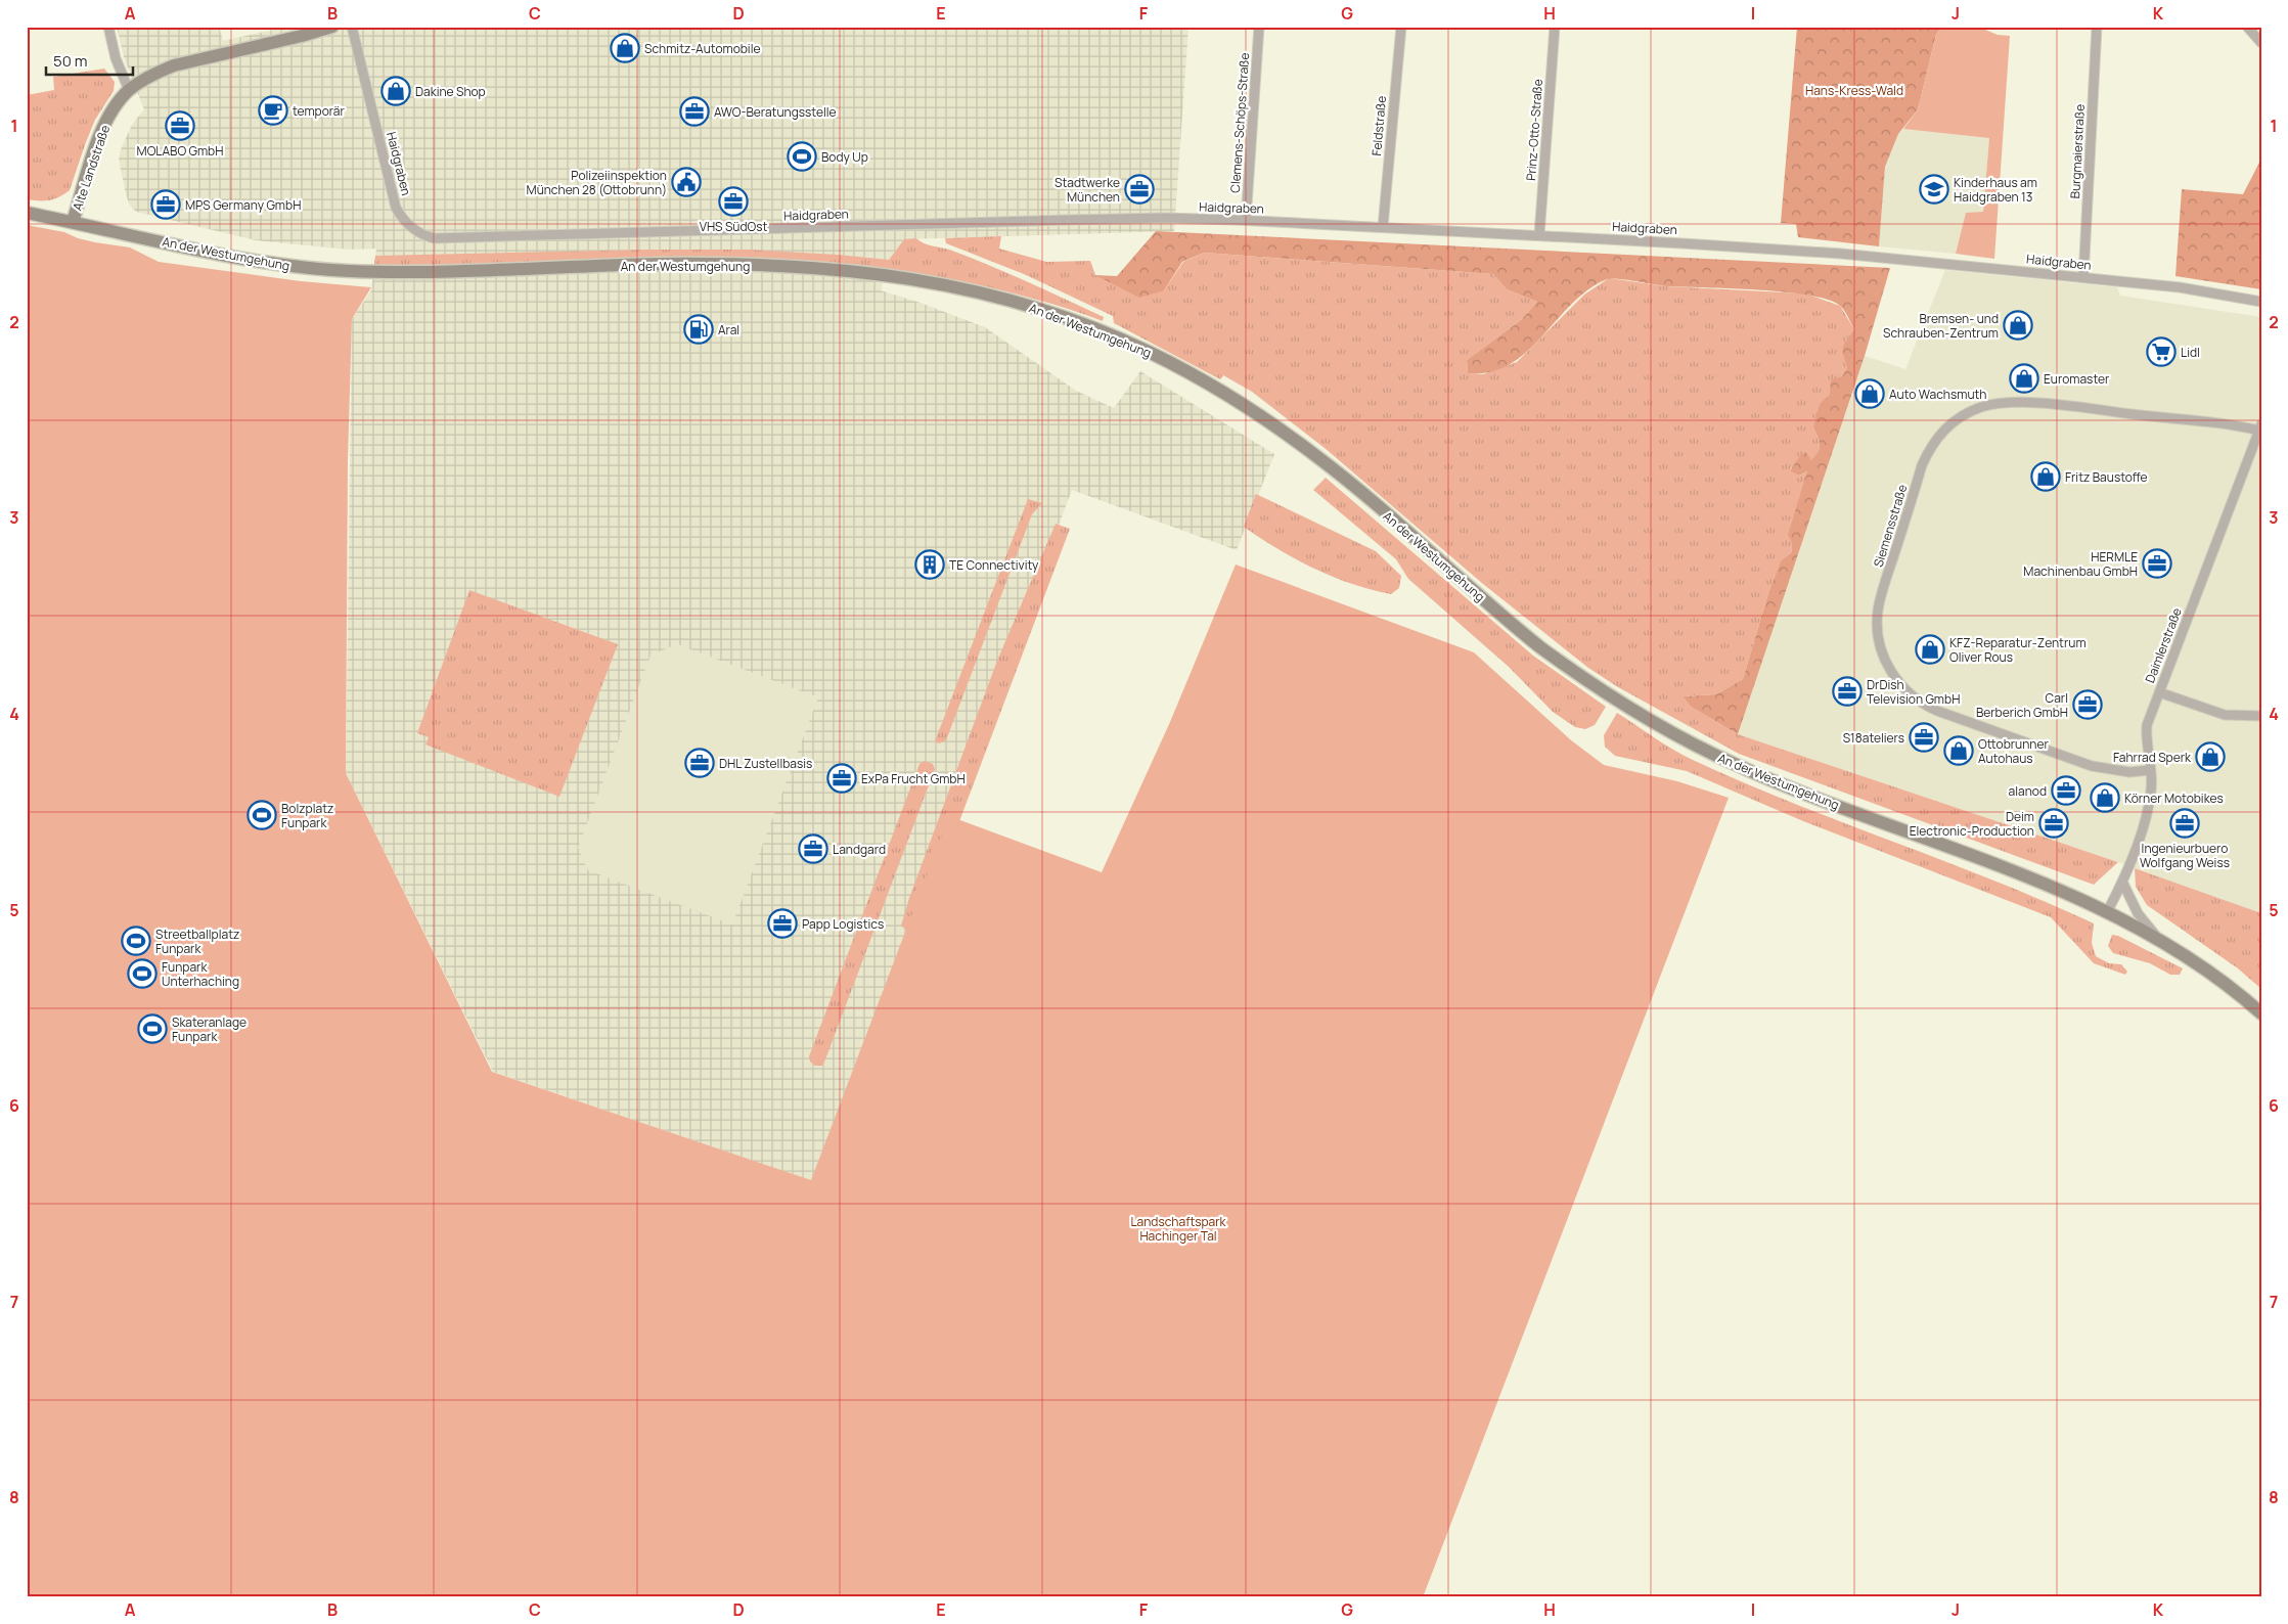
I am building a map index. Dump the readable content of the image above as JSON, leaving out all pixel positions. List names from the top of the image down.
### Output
{
  "streets": {
    "main road": ["Alte Landstraße", "An der Westumgehung"],
    "street": [
      "Clemens-Schöps-Straße",
      "Feldstraße",
      "Prinz-Otto-Straße",
      "Burgmaierstraße",
      "Haidgraben",
      "Siemensstraße",
      "Daimlerstraße"
    ]
  },
  "crossings": [
    ["Clemens-Schöps-Straße", "Haidgraben"],
    ["Feldstraße", "Haidgraben"],
    ["Prinz-Otto-Straße", "Haidgraben"],
    ["Burgmaierstraße", "Haidgraben"],
    ["Alte Landstraße", "An der Westumgehung"],
    ["An der Westumgehung", "Daimlerstraße"],
    ["Siemensstraße", "Daimlerstraße"]
  ],
  "parks": ["Hans-Kress-Wald", "Landschaftspark Hachinger Tal"],
  "places": {
    "shop": [
      "Schmitz-Automobile",
      "Dakine Shop",
      "Bremsen- und Schrauben-Zentrum",
      "Euromaster",
      "Auto Wachsmuth",
      "Fritz Baustoffe",
      "KFZ-Reparatur-Zentrum Oliver Rous",
      "Ottobrunner Autohaus",
      "Fahrrad Sperk",
      "Körner Motobikes"
    ],
    "cafe": ["temporär"],
    "office": [
      "AWO-Beratungsstelle",
      "MOLABO GmbH",
      "Stadtwerke München",
      "VHS SüdOst",
      "MPS Germany GmbH",
      "HERMLE Machinenbau GmbH",
      "DrDish Television GmbH",
      "Carl Berberich GmbH",
      "S18ateliers",
      "DHL Zustellbasis",
      "ExPa Frucht GmbH",
      "alanod",
      "Deim Electronic-Production",
      "Ingenieurbuero Wolfgang Weiss",
      "Landgard",
      "Papp Logistics"
    ],
    "sports": [
      "Body Up",
      "Bolzplatz Funpark",
      "Streetballplatz Funpark",
      "Funpark Unterhaching",
      "Skateranlage Funpark"
    ],
    "public building": ["Polizeiinspektion München 28 (Ottobrunn)"],
    "school or university": ["Kinderhaus am Haidgraben 13"],
    "fuel station": ["Aral"],
    "supermarket": ["Lidl"],
    "building": ["TE Connectivity"]
  },
  "scale_bar": "50 m",
  "grid": {
    "columns": [
      "A",
      "B",
      "C",
      "D",
      "E",
      "F",
      "G",
      "H",
      "I",
      "J",
      "K"
    ],
    "rows": [
      "1",
      "2",
      "3",
      "4",
      "5",
      "6",
      "7",
      "8"
    ]
  }
}
